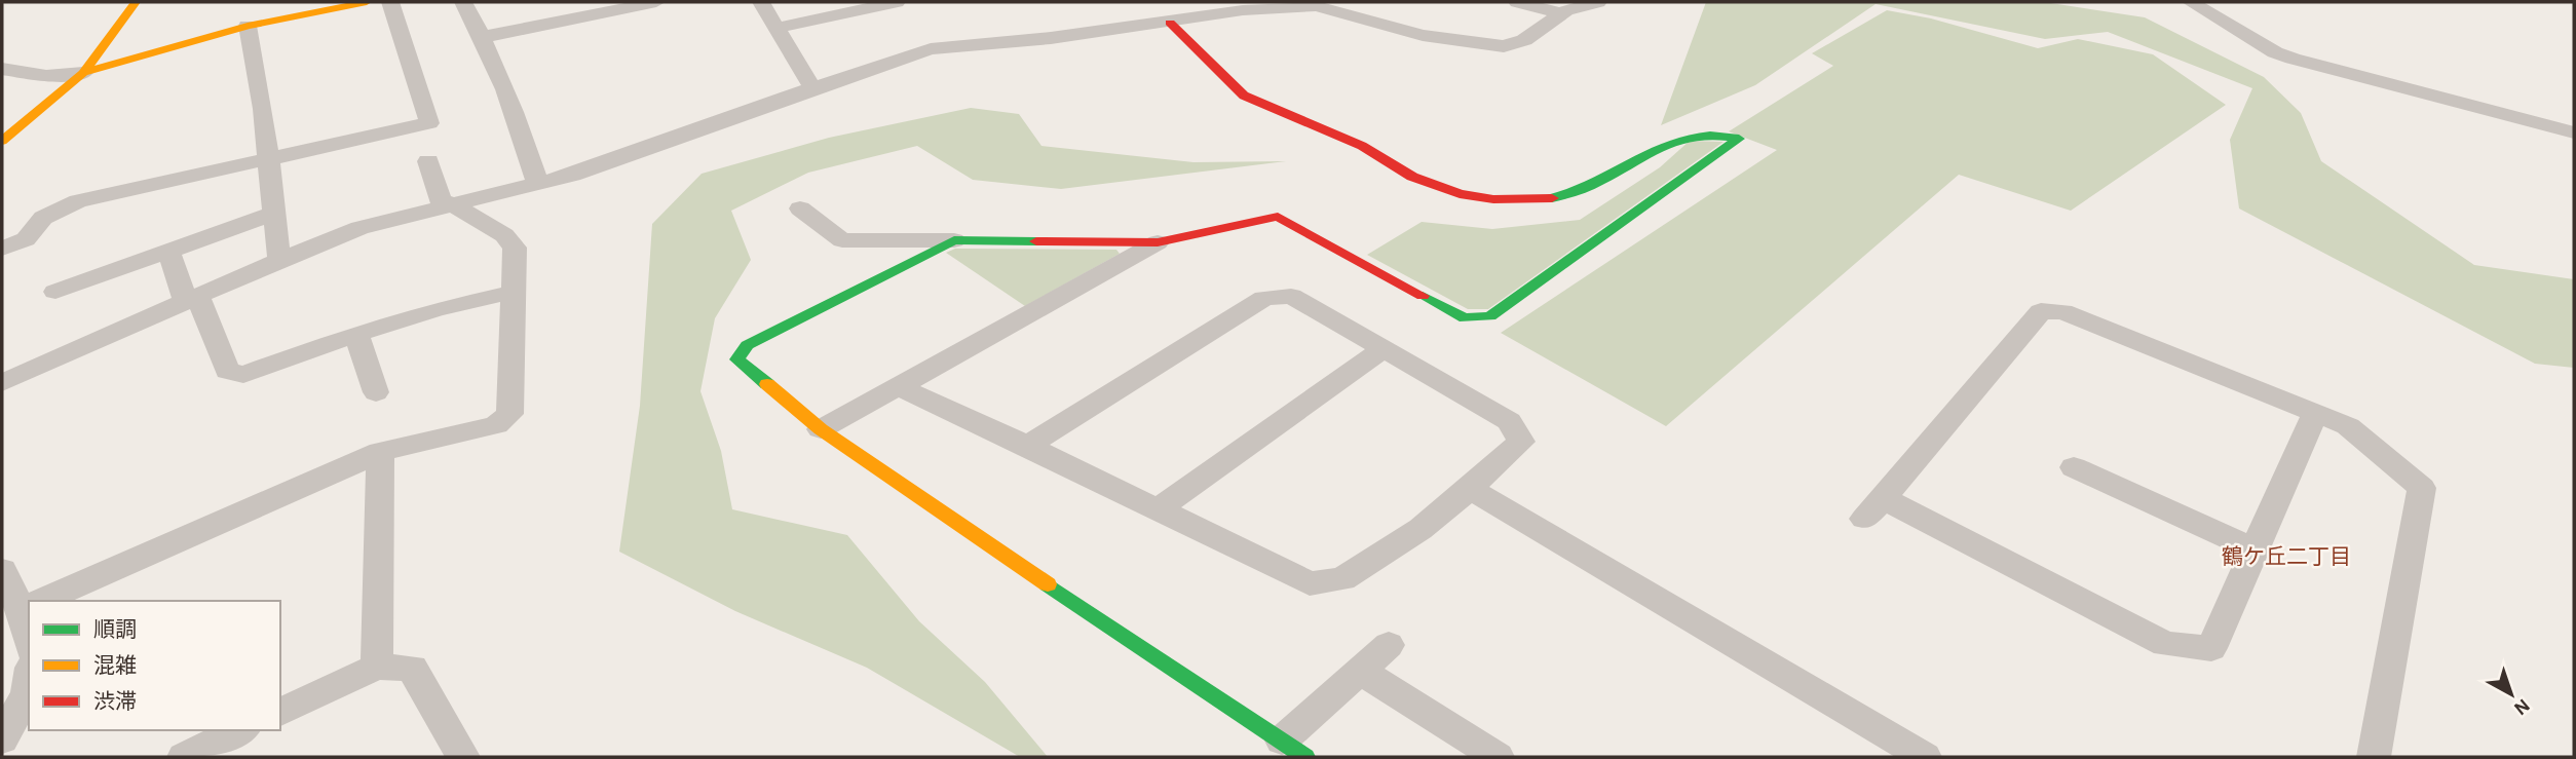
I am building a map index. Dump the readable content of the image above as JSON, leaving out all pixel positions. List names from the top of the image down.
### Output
{
  "districts": ["鶴ケ丘二丁目"],
  "legend": ["順調", "混雑", "渋滞"],
  "north": "bottom right"
}
